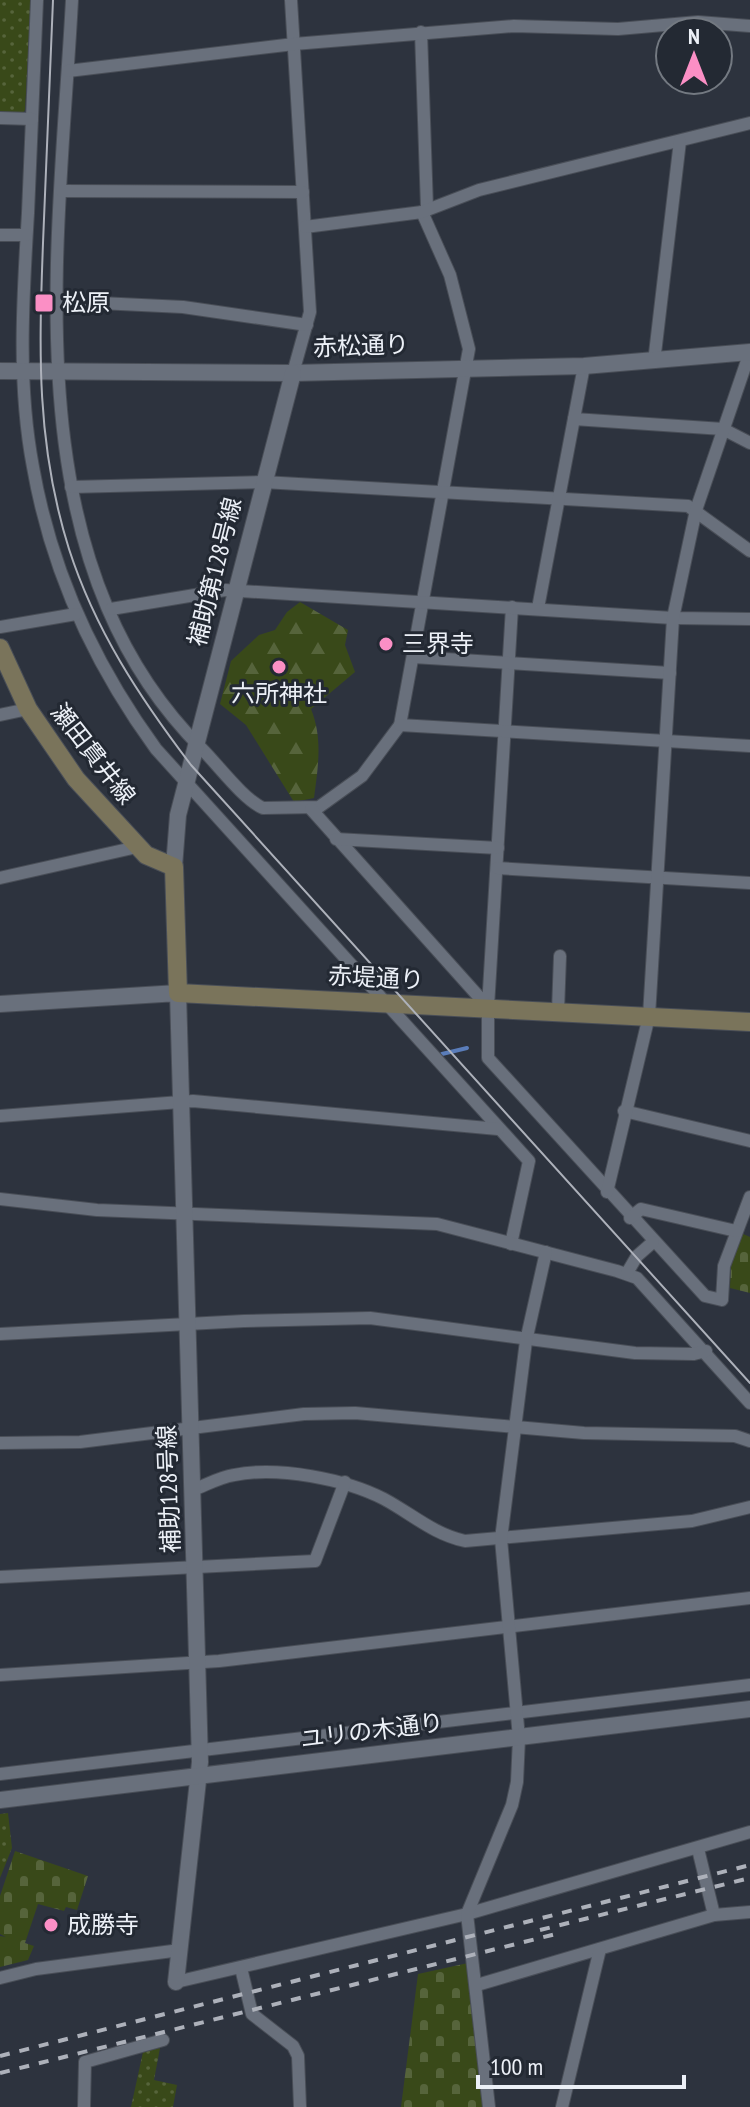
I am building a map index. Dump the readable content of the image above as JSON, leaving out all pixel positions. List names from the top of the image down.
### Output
{
  "streets": {
    "main road": ["瀬田貫井線", "赤堤通り"],
    "street": [
      "赤松通り",
      "補助第128号線",
      "補助128号線",
      "ユリの木通り"
    ]
  },
  "crossings": [
    ["赤松通り", "補助第128号線"],
    ["赤堤通り", "補助128号線"],
    ["補助128号線", "ユリの木通り"]
  ],
  "places": {
    "transit": ["松原"],
    "other": ["三界寺", "六所神社", "成勝寺"]
  },
  "scale_bar": "100 m",
  "north": "top"
}
